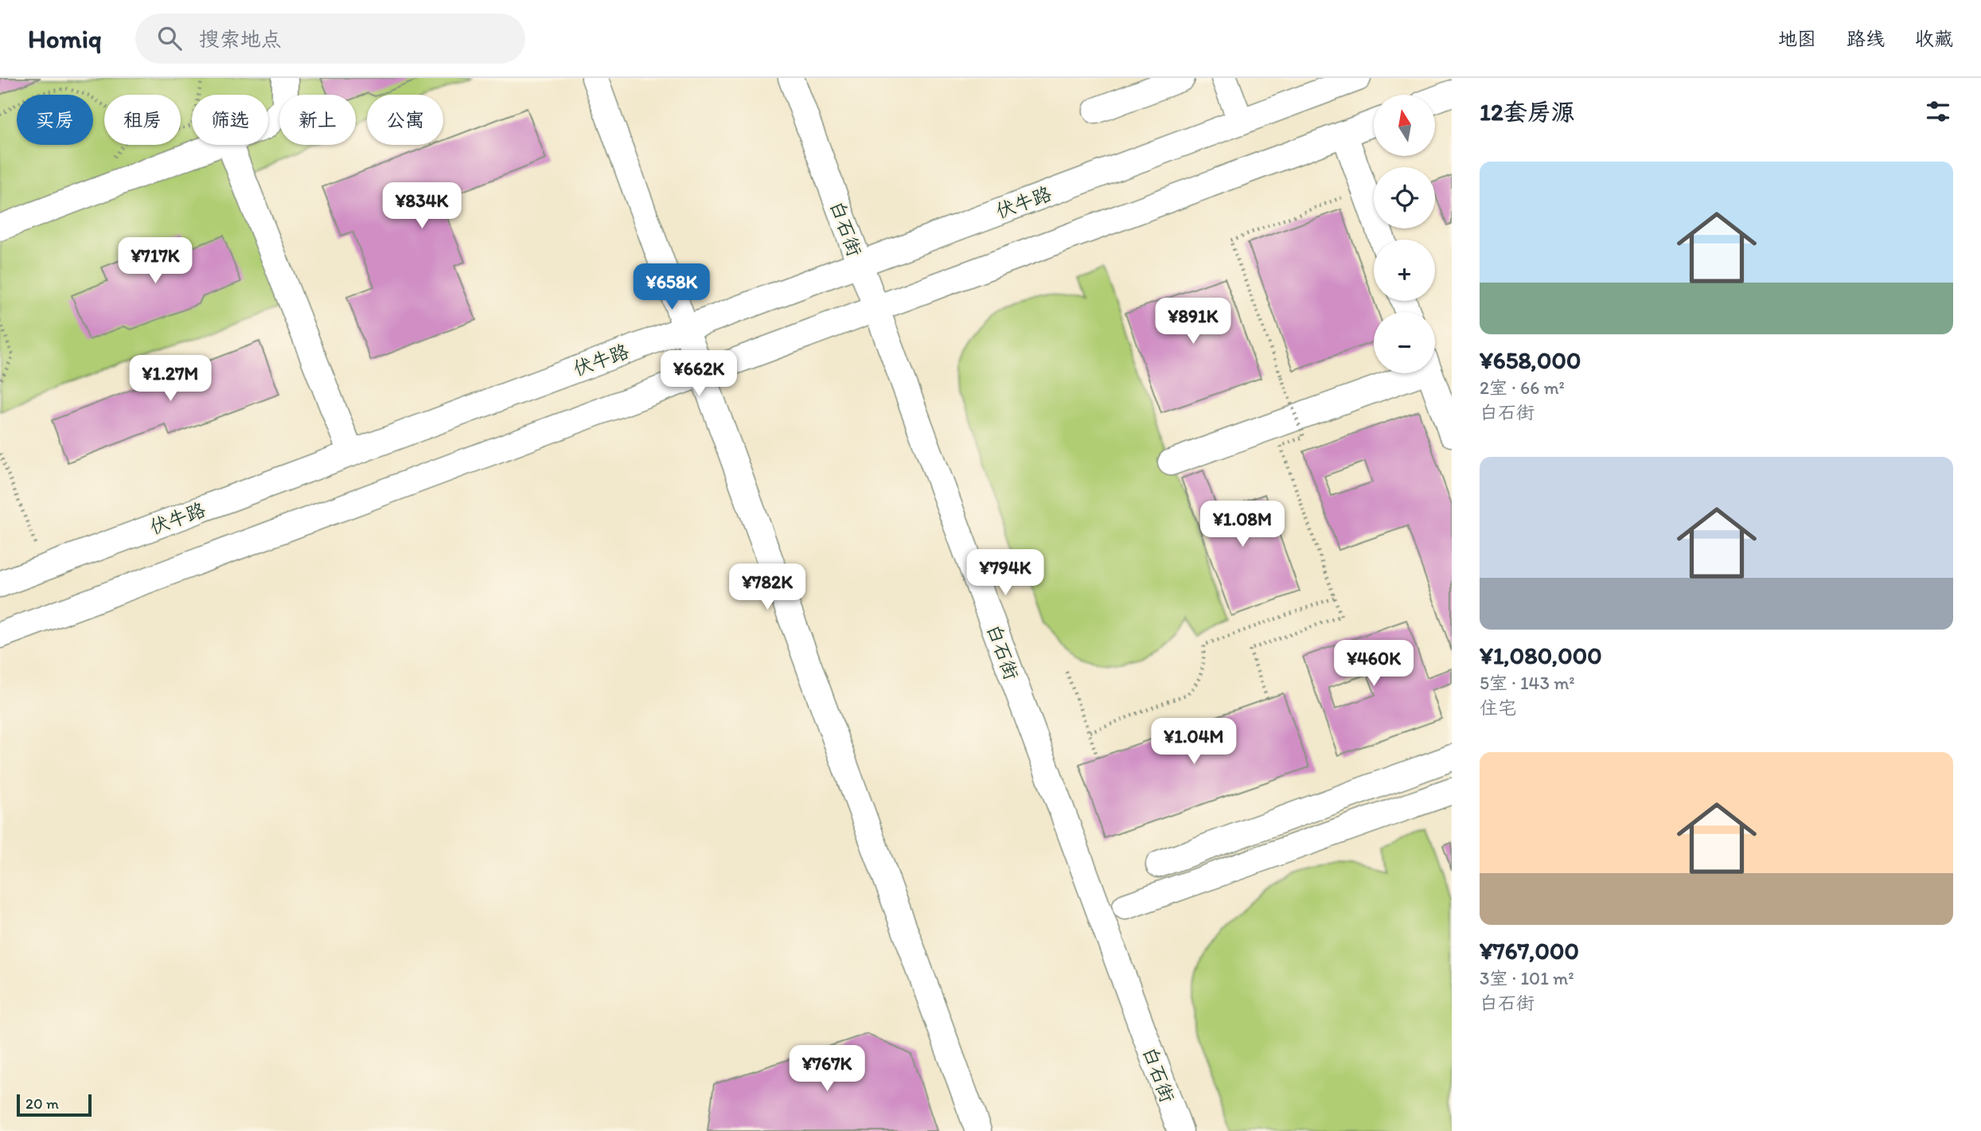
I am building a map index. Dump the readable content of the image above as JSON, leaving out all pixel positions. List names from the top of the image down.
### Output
{
  "streets": {
    "street": ["伏牛路", "白石街"]
  },
  "crossings": [
    ["伏牛路", "白石街"]
  ],
  "scale_bar": "20 m",
  "north": "top",
  "page": {
    "header": "Homiq",
    "search": "搜索地点",
    "nav": ["地图", "路线", "收藏"],
    "heading": "12套房源",
    "map_buttons": ["+", "−"],
    "chip": [
      "买房",
      "租房",
      "筛选",
      "新上",
      "公寓"
    ],
    "list": [
      {
        "name": "¥658,000",
        "note": "2室 · 66 m² · 白石街"
      },
      {
        "name": "¥1,080,000",
        "note": "5室 · 143 m² · 住宅"
      },
      {
        "name": "¥767,000",
        "note": "3室 · 101 m² · 白石街"
      }
    ],
    "price": [
      "¥834K",
      "¥717K",
      "¥658K",
      "¥891K",
      "¥662K",
      "¥1.27M",
      "¥1.08M",
      "¥794K",
      "¥782K",
      "¥460K",
      "¥1.04M",
      "¥767K"
    ],
    "scale": "20 m"
  }
}
